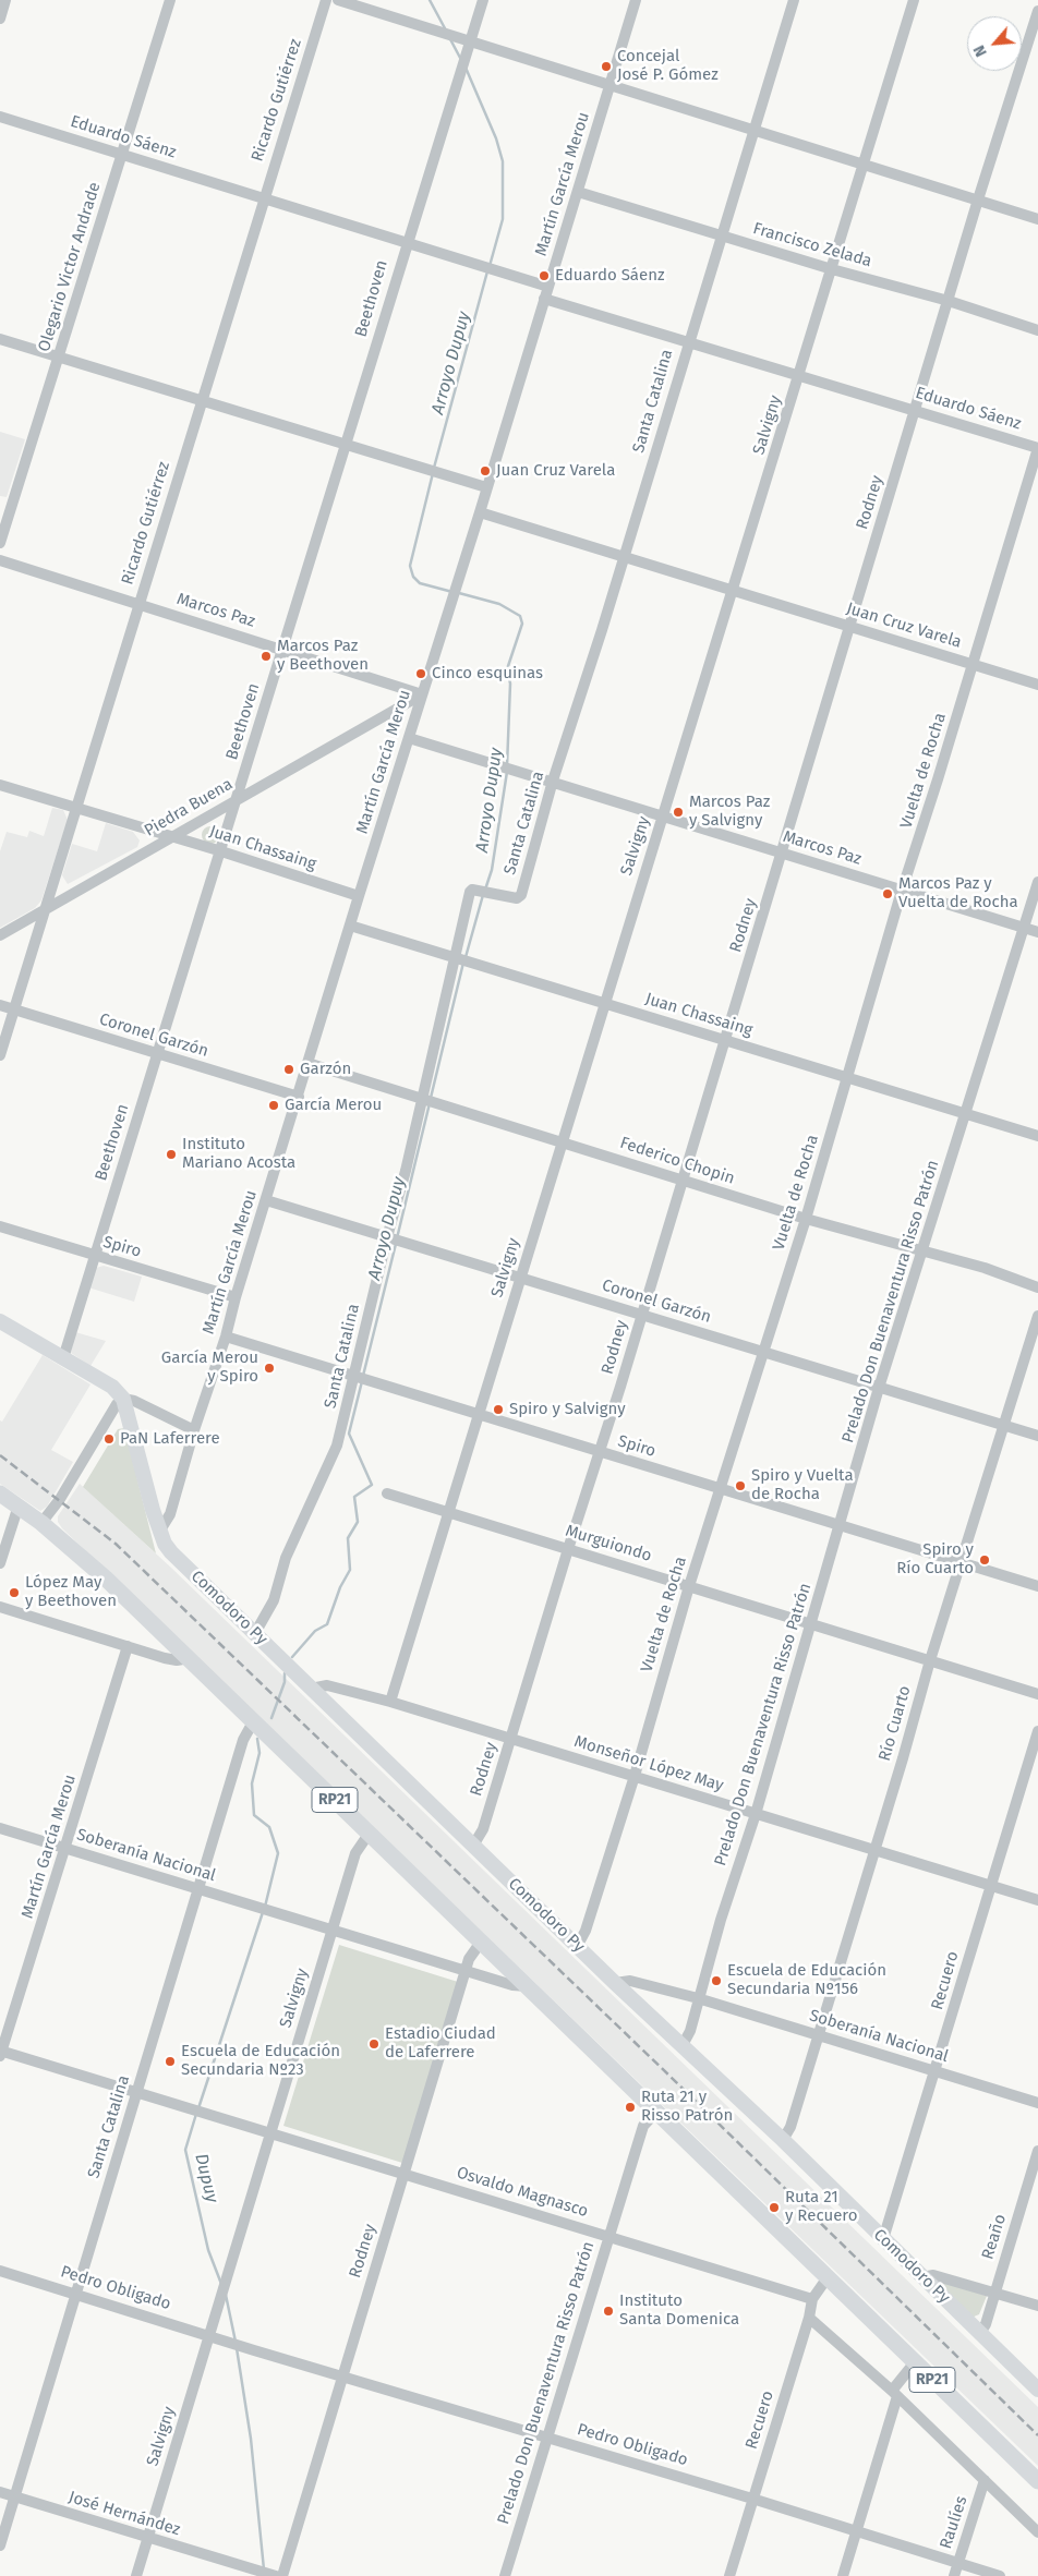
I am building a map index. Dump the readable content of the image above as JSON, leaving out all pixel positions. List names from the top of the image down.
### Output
{
  "streets": {
    "main road": ["Comodoro Py", "RP21"],
    "street": [
      "Ricardo Gutiérrez",
      "Eduardo Sáenz",
      "Martín García Merou",
      "Francisco Zelada",
      "Olegario Victor Andrade",
      "Beethoven",
      "Santa Catalina",
      "Salvigny",
      "Rodney",
      "Marcos Paz",
      "Juan Cruz Varela",
      "Vuelta de Rocha",
      "Piedra Buena",
      "Juan Chassaing",
      "Coronel Garzón",
      "Federico Chopin",
      "Spiro",
      "Prelado Don Buenaventura Risso Patrón",
      "Murguiondo",
      "Río Cuarto",
      "Monseñor López May",
      "Soberanía Nacional",
      "Recuero",
      "Osvaldo Magnasco",
      "Reaño",
      "Pedro Obligado",
      "José Hernández",
      "Raulíes"
    ]
  },
  "crossings": [
    ["Ricardo Gutiérrez", "Eduardo Sáenz"],
    ["Ricardo Gutiérrez", "Marcos Paz"],
    ["Ricardo Gutiérrez", "Piedra Buena"],
    ["Ricardo Gutiérrez", "Juan Chassaing"],
    ["Ricardo Gutiérrez", "Coronel Garzón"],
    ["Eduardo Sáenz", "Martín García Merou"],
    ["Eduardo Sáenz", "Olegario Victor Andrade"],
    ["Eduardo Sáenz", "Beethoven"],
    ["Eduardo Sáenz", "Santa Catalina"],
    ["Eduardo Sáenz", "Salvigny"],
    ["Eduardo Sáenz", "Rodney"],
    ["Eduardo Sáenz", "Vuelta de Rocha"],
    ["Martín García Merou", "Francisco Zelada"],
    ["Martín García Merou", "Marcos Paz"],
    ["Martín García Merou", "Juan Cruz Varela"],
    ["Martín García Merou", "Piedra Buena"],
    ["Martín García Merou", "Juan Chassaing"],
    ["Martín García Merou", "Coronel Garzón"],
    ["Martín García Merou", "Federico Chopin"],
    ["Martín García Merou", "Spiro"],
    ["Martín García Merou", "Comodoro Py"],
    ["Martín García Merou", "Soberanía Nacional"],
    ["Francisco Zelada", "Santa Catalina"],
    ["Francisco Zelada", "Salvigny"],
    ["Francisco Zelada", "Rodney"],
    ["Beethoven", "Marcos Paz"],
    ["Beethoven", "Piedra Buena"],
    ["Beethoven", "Juan Chassaing"],
    ["Beethoven", "Coronel Garzón"],
    ["Beethoven", "Spiro"],
    ["Santa Catalina", "Marcos Paz"],
    ["Santa Catalina", "Juan Cruz Varela"],
    ["Santa Catalina", "Juan Chassaing"],
    ["Santa Catalina", "Coronel Garzón"],
    ["Santa Catalina", "Federico Chopin"],
    ["Santa Catalina", "Spiro"],
    ["Santa Catalina", "Comodoro Py"],
    ["Santa Catalina", "RP21"],
    ["Santa Catalina", "Soberanía Nacional"],
    ["Santa Catalina", "Osvaldo Magnasco"],
    ["Santa Catalina", "Pedro Obligado"],
    ["Santa Catalina", "José Hernández"],
    ["Salvigny", "Marcos Paz"],
    ["Salvigny", "Juan Cruz Varela"],
    ["Salvigny", "Juan Chassaing"],
    ["Salvigny", "Coronel Garzón"],
    ["Salvigny", "Federico Chopin"],
    ["Salvigny", "Spiro"],
    ["Salvigny", "Murguiondo"],
    ["Salvigny", "Monseñor López May"],
    ["Salvigny", "RP21"],
    ["Salvigny", "Soberanía Nacional"],
    ["Salvigny", "Osvaldo Magnasco"],
    ["Salvigny", "Pedro Obligado"],
    ["Salvigny", "José Hernández"],
    ["Rodney", "Marcos Paz"],
    ["Rodney", "Juan Cruz Varela"],
    ["Rodney", "Juan Chassaing"],
    ["Rodney", "Coronel Garzón"],
    ["Rodney", "Federico Chopin"],
    ["Rodney", "Spiro"],
    ["Rodney", "Murguiondo"],
    ["Rodney", "Comodoro Py"],
    ["Rodney", "Monseñor López May"],
    ["Rodney", "RP21"],
    ["Rodney", "Osvaldo Magnasco"],
    ["Rodney", "Pedro Obligado"],
    ["Marcos Paz", "Vuelta de Rocha"],
    ["Marcos Paz", "Piedra Buena"],
    ["Marcos Paz", "Prelado Don Buenaventura Risso Patrón"],
    ["Juan Cruz Varela", "Vuelta de Rocha"],
    ["Vuelta de Rocha", "Juan Chassaing"],
    ["Vuelta de Rocha", "Coronel Garzón"],
    ["Vuelta de Rocha", "Federico Chopin"],
    ["Vuelta de Rocha", "Spiro"],
    ["Vuelta de Rocha", "Murguiondo"],
    ["Vuelta de Rocha", "Comodoro Py"],
    ["Vuelta de Rocha", "Monseñor López May"],
    ["Piedra Buena", "Juan Chassaing"],
    ["Juan Chassaing", "Prelado Don Buenaventura Risso Patrón"],
    ["Coronel Garzón", "Prelado Don Buenaventura Risso Patrón"],
    ["Coronel Garzón", "Río Cuarto"],
    ["Federico Chopin", "Prelado Don Buenaventura Risso Patrón"],
    ["Spiro", "Prelado Don Buenaventura Risso Patrón"],
    ["Spiro", "Río Cuarto"],
    ["Prelado Don Buenaventura Risso Patrón", "Murguiondo"],
    ["Prelado Don Buenaventura Risso Patrón", "Comodoro Py"],
    ["Prelado Don Buenaventura Risso Patrón", "Monseñor López May"],
    ["Prelado Don Buenaventura Risso Patrón", "RP21"],
    ["Prelado Don Buenaventura Risso Patrón", "Soberanía Nacional"],
    ["Prelado Don Buenaventura Risso Patrón", "Osvaldo Magnasco"],
    ["Prelado Don Buenaventura Risso Patrón", "Pedro Obligado"],
    ["Murguiondo", "Río Cuarto"],
    ["Comodoro Py", "Río Cuarto"],
    ["Comodoro Py", "Monseñor López May"],
    ["Comodoro Py", "Soberanía Nacional"],
    ["Comodoro Py", "Recuero"],
    ["Comodoro Py", "Reaño"],
    ["Río Cuarto", "Monseñor López May"],
    ["Río Cuarto", "Soberanía Nacional"],
    ["Monseñor López May", "Recuero"],
    ["RP21", "Recuero"],
    ["Soberanía Nacional", "Recuero"],
    ["Recuero", "Osvaldo Magnasco"],
    ["Recuero", "Pedro Obligado"],
    ["Pedro Obligado", "Raulíes"]
  ],
  "water": ["Arroyo Dupuy", "Dupuy"],
  "places": [
    "Concejal José P. Gómez",
    "Eduardo Sáenz",
    "Juan Cruz Varela",
    "Marcos Paz y Beethoven",
    "Cinco esquinas",
    "Marcos Paz y Salvigny",
    "Marcos Paz y Vuelta de Rocha",
    "Garzón",
    "García Merou",
    "Instituto Mariano Acosta",
    "García Merou y Spiro",
    "Spiro y Salvigny",
    "PaN Laferrere",
    "Spiro y Vuelta de Rocha",
    "Spiro y Río Cuarto",
    "López May y Beethoven",
    "Escuela de Educación Secundaria Nº156",
    "Estadio Ciudad de Laferrere",
    "Escuela de Educación Secundaria Nº23",
    "Ruta 21 y Risso Patrón",
    "Ruta 21 y Recuero",
    "Instituto Santa Domenica"
  ],
  "north": "bottom left"
}
